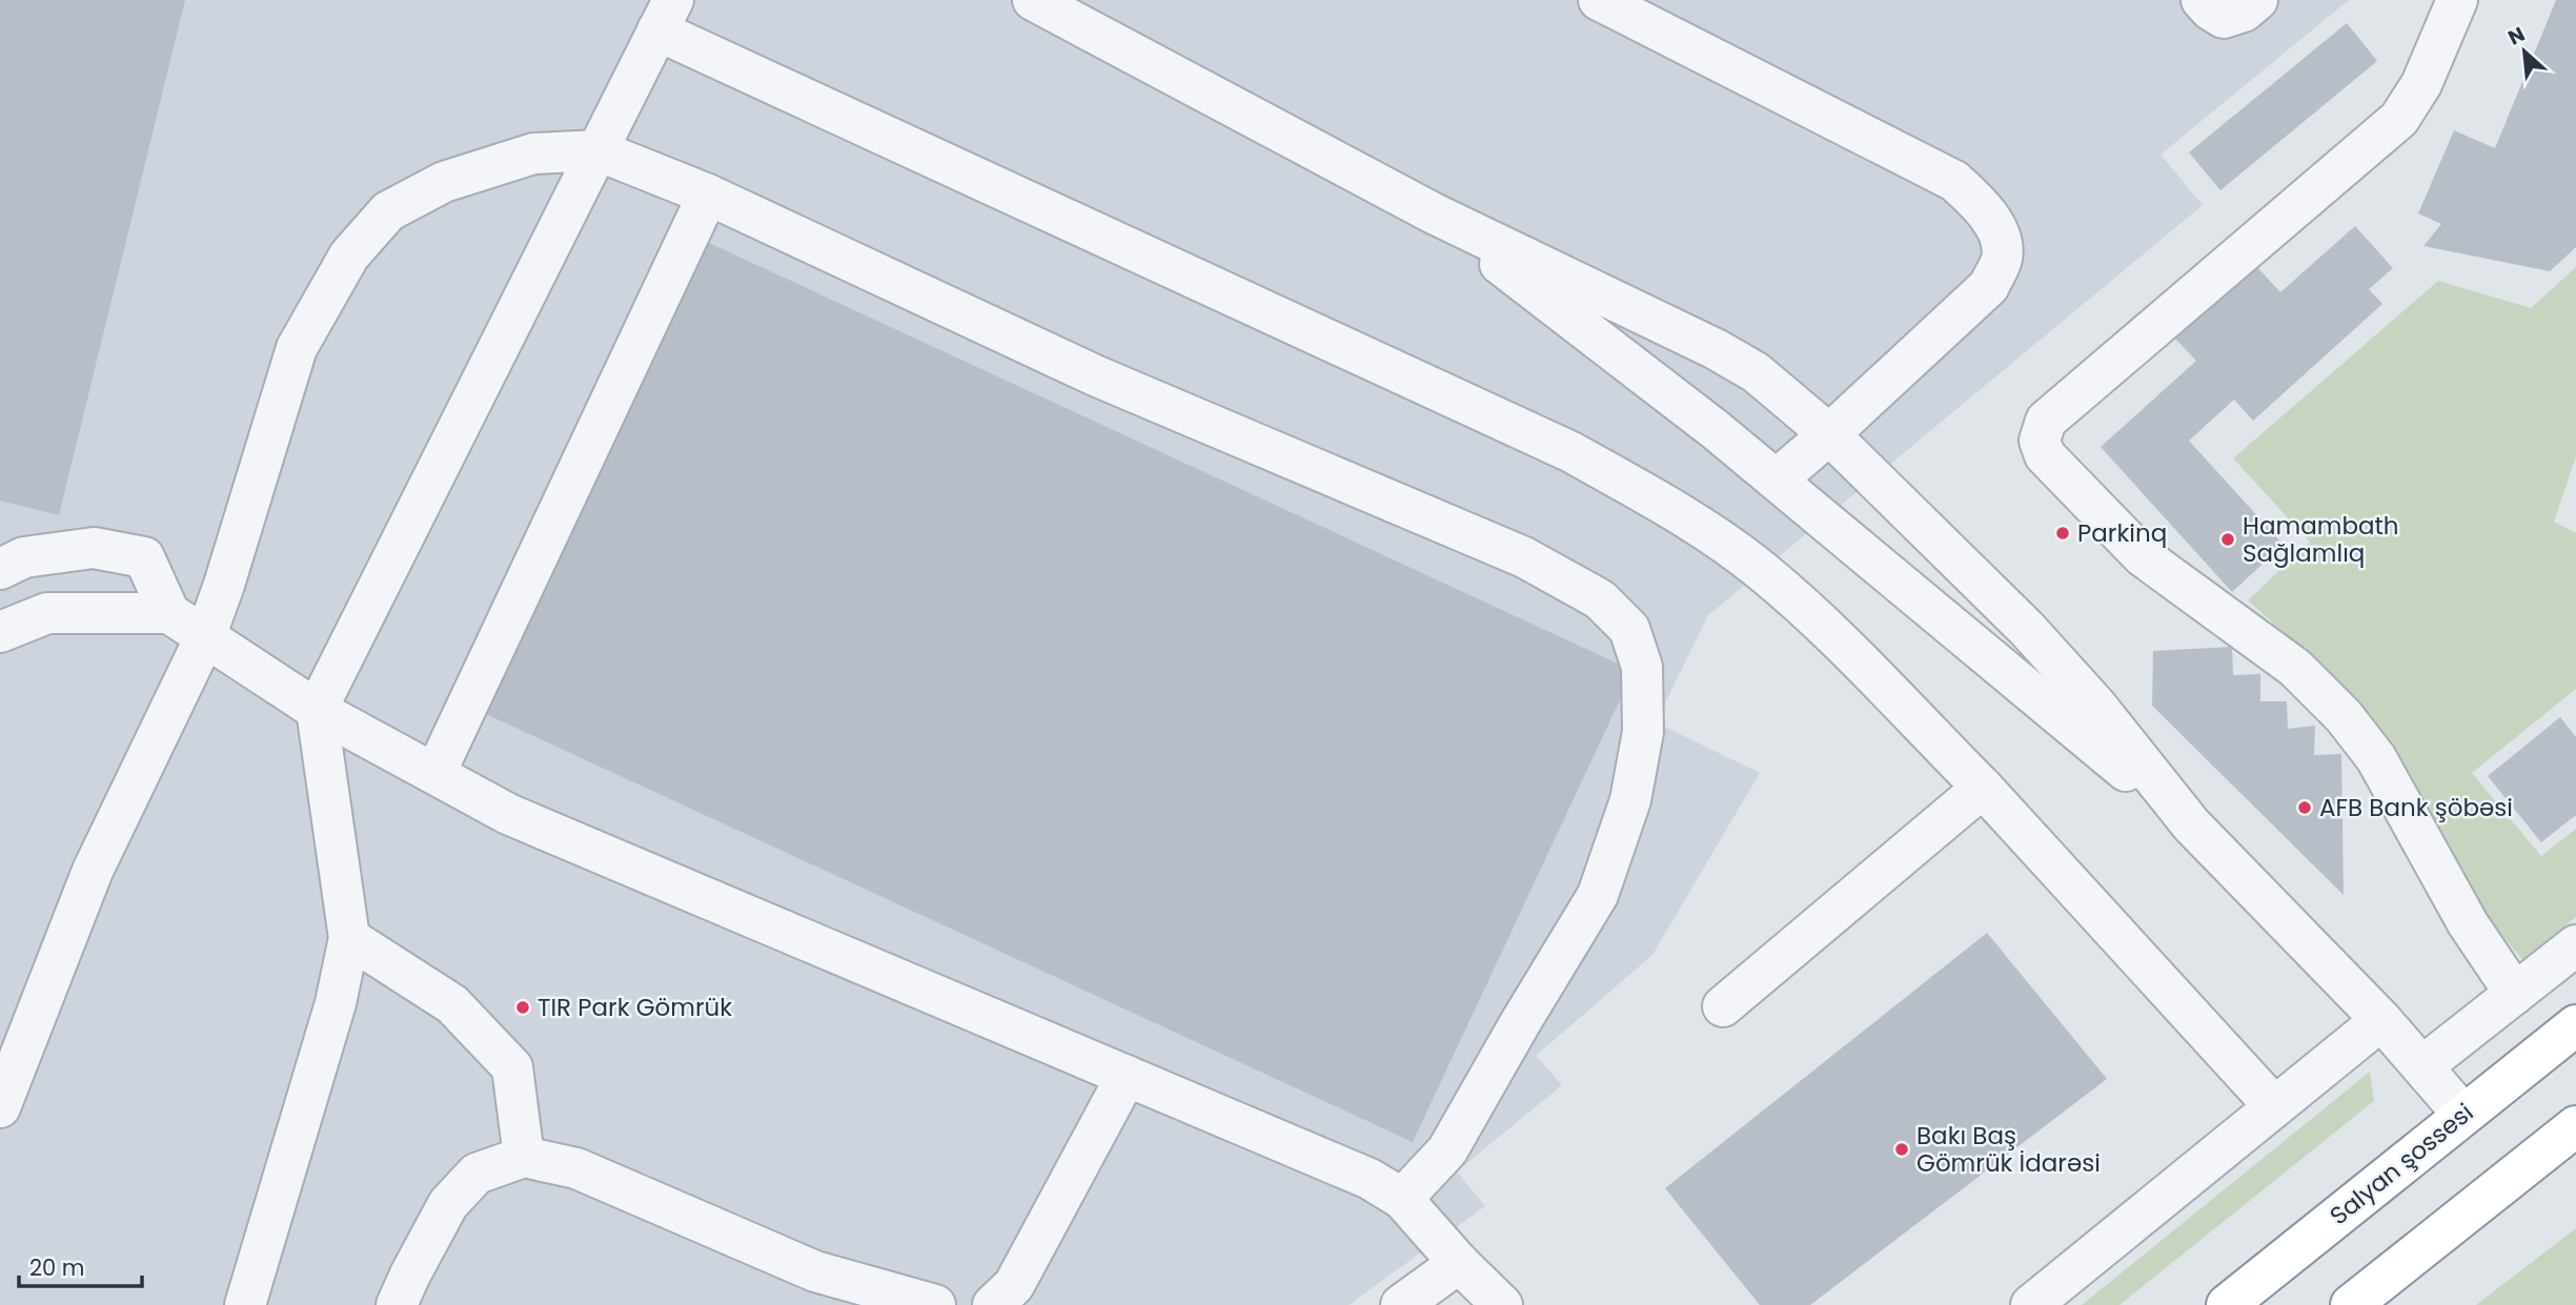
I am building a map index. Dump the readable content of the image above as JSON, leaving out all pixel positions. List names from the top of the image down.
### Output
{
  "streets": {
    "highway": ["Salyan şossesi"]
  },
  "places": [
    "Parkinq",
    "Hamambath Sağlamlıq",
    "AFB Bank şöbəsi",
    "TIR Park Gömrük",
    "Bakı Baş Gömrük İdarəsi"
  ],
  "scale_bar": "20 m",
  "north": "top left"
}
